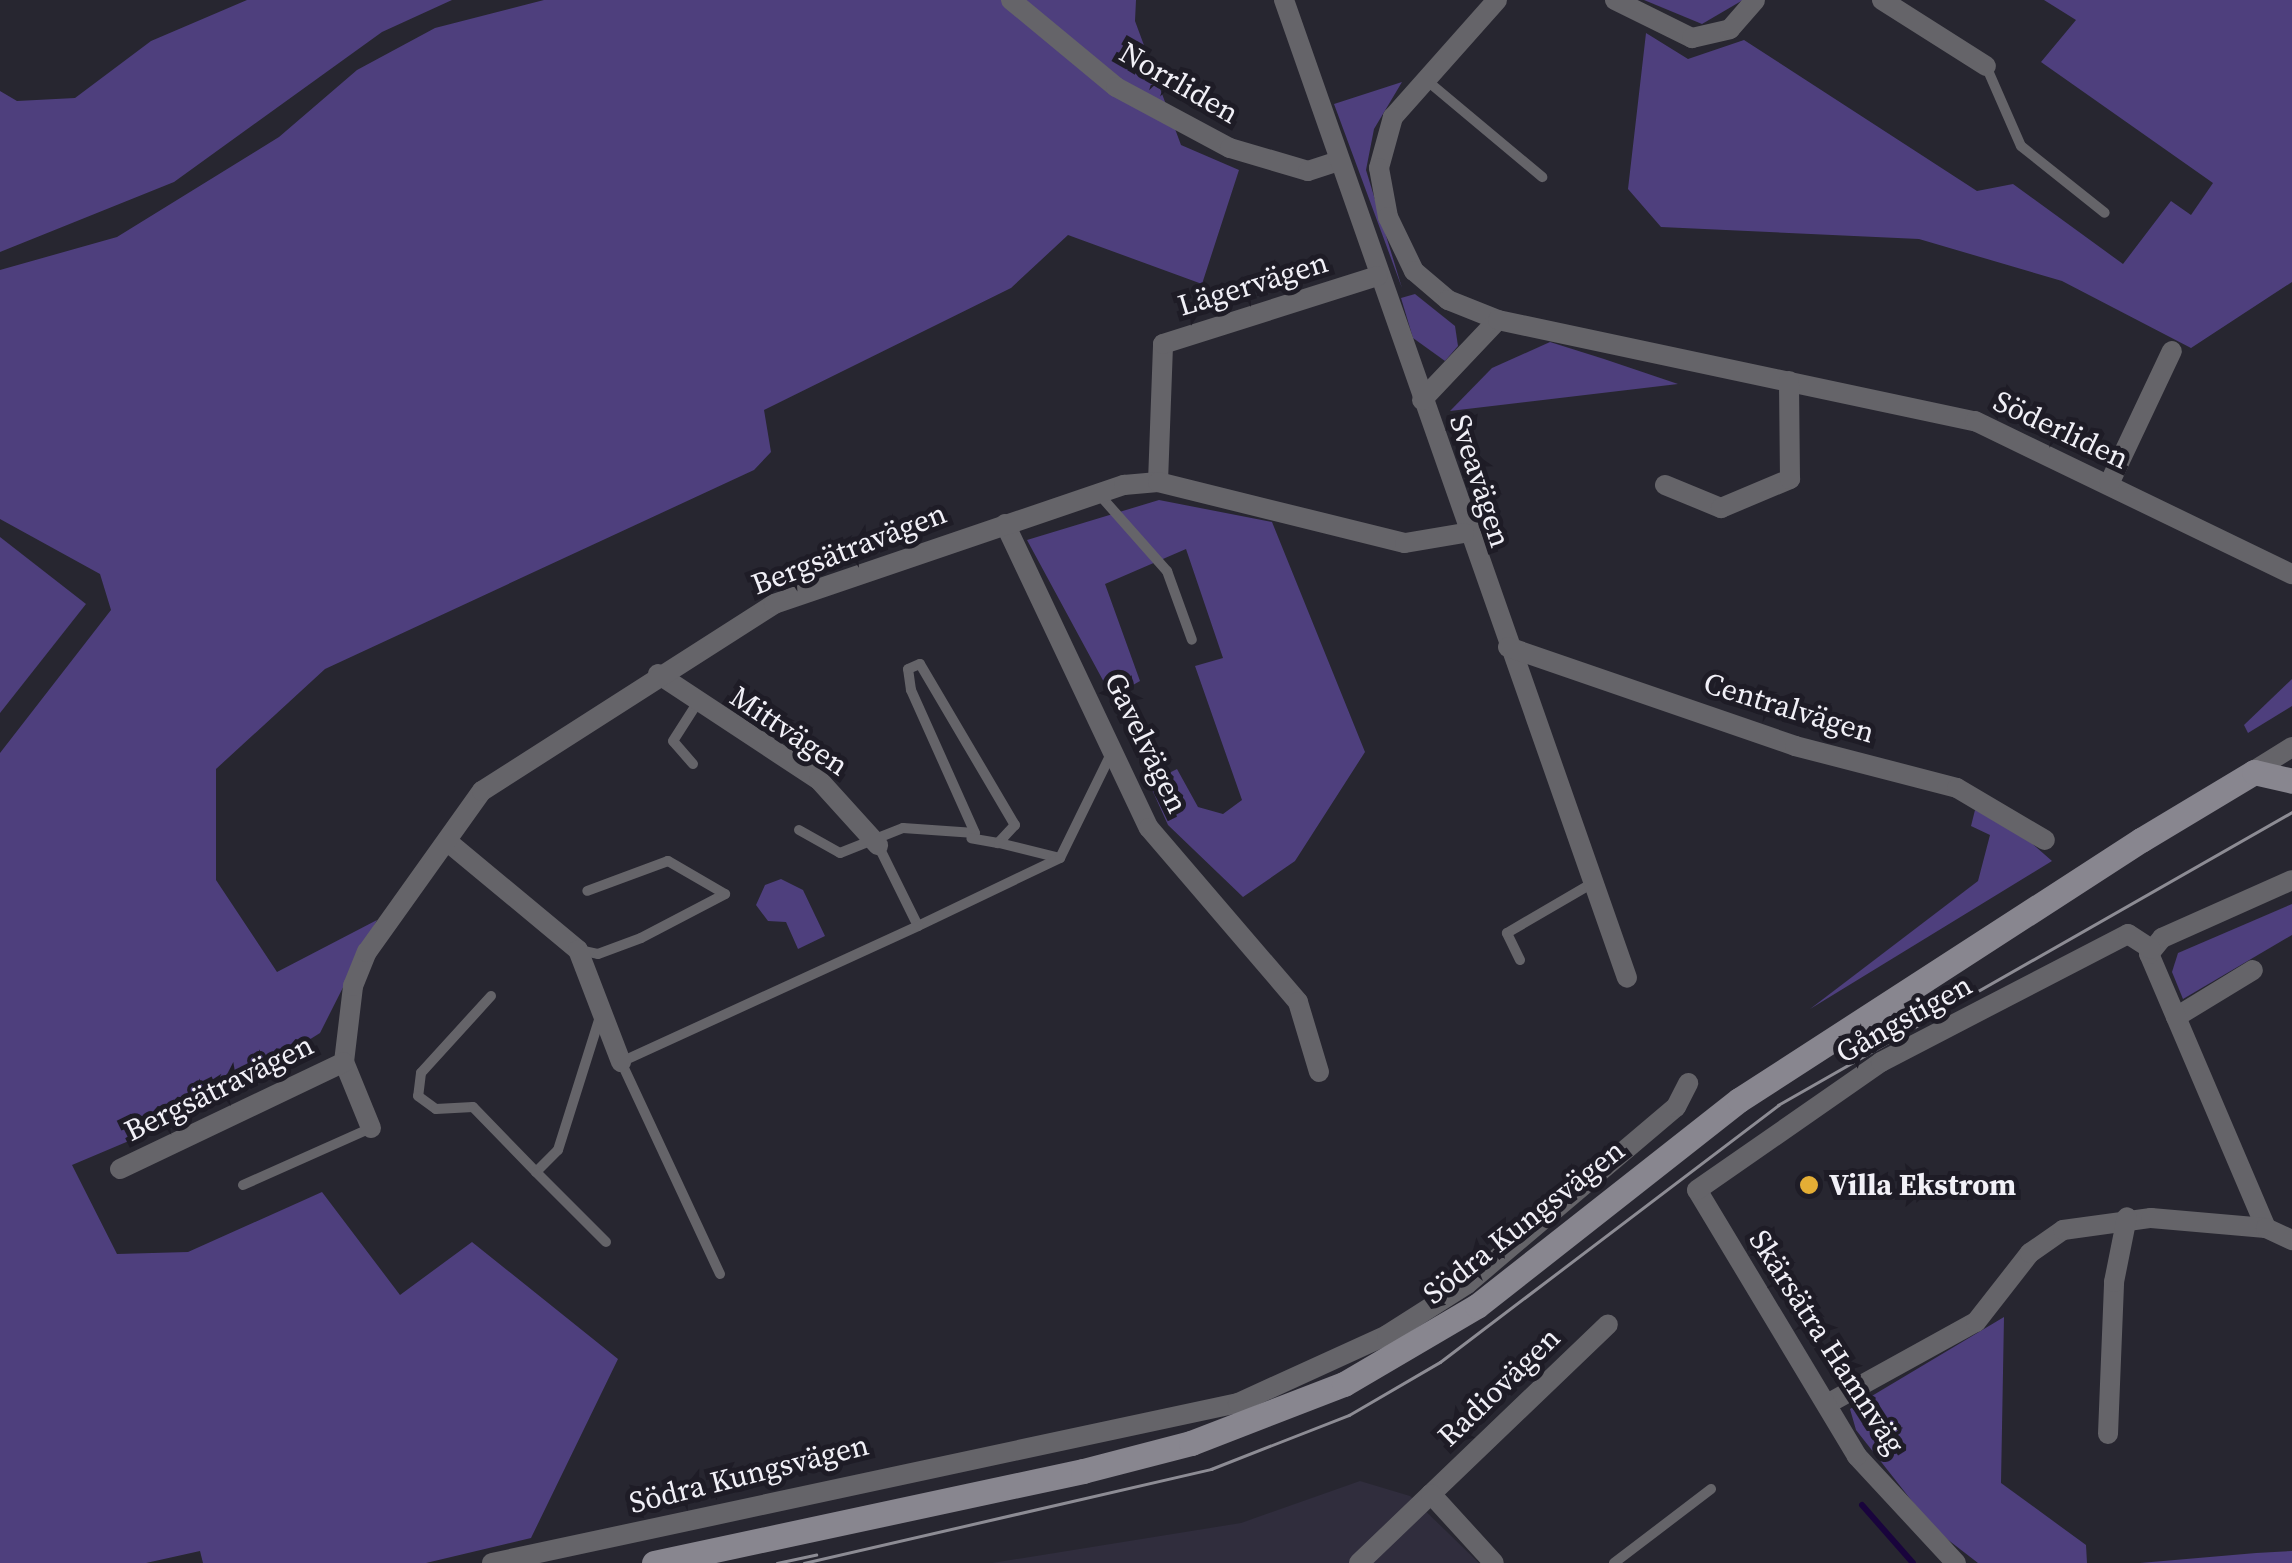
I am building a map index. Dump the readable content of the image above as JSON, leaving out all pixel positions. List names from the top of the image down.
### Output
{
  "streets": {
    "main road": ["Södra Kungsvägen"],
    "street": [
      "Norrliden",
      "Lägervägen",
      "Söderliden",
      "Sveavägen",
      "Bergsätravägen",
      "Centralvägen",
      "Mittvägen",
      "Gavelvägen",
      "Gångstigen",
      "Skärsätra Hamnväg",
      "Radiovägen"
    ]
  },
  "crossings": [
    ["Norrliden", "Sveavägen"],
    ["Lägervägen", "Sveavägen"],
    ["Lägervägen", "Bergsätravägen"],
    ["Sveavägen", "Bergsätravägen"],
    ["Sveavägen", "Centralvägen"],
    ["Bergsätravägen", "Mittvägen"],
    ["Bergsätravägen", "Gavelvägen"],
    ["Gångstigen", "Skärsätra Hamnväg"]
  ],
  "places": ["Villa Ekstrom"]
}
